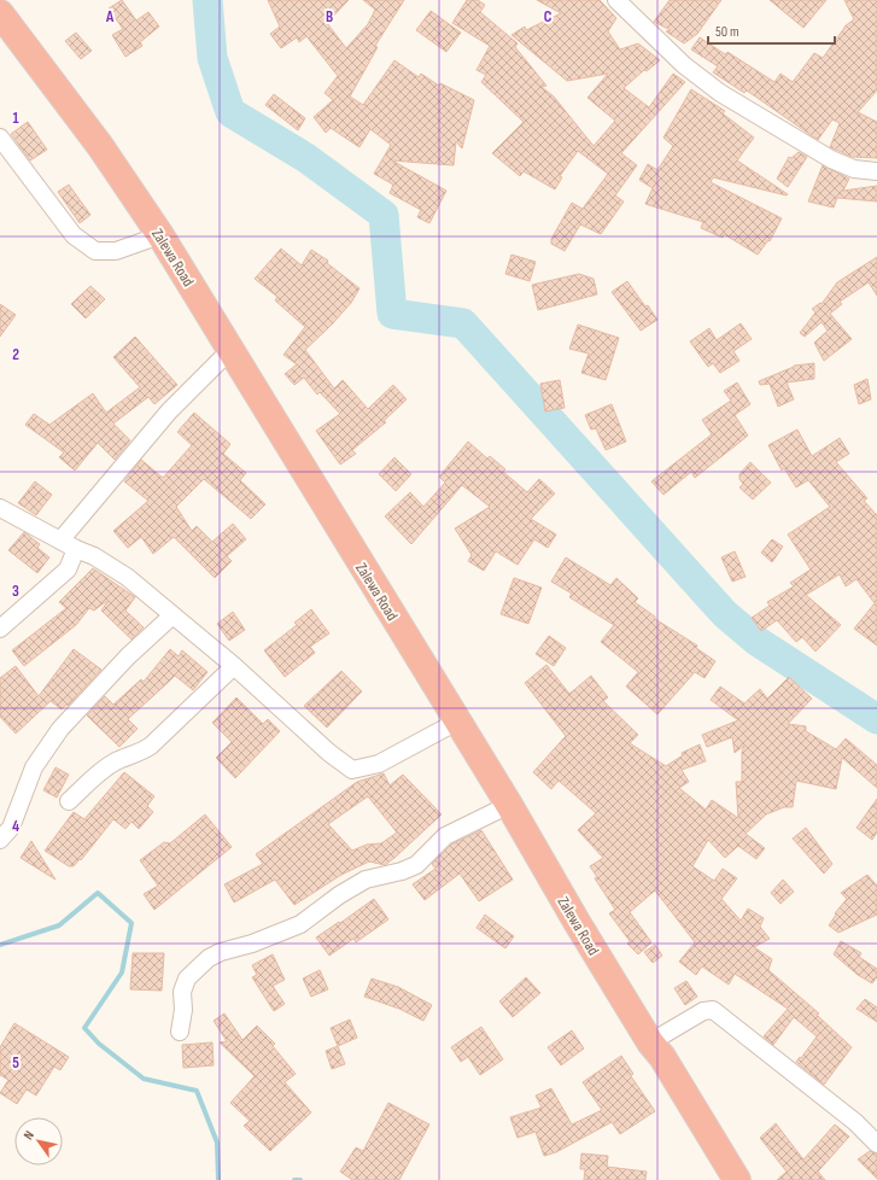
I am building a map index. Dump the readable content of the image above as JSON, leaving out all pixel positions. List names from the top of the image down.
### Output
{
  "streets": {
    "highway": ["Zalewa Road"]
  },
  "scale_bar": "50 m",
  "north": "top left",
  "grid": {
    "columns": ["A", "B", "C"],
    "rows": [
      "1",
      "2",
      "3",
      "4",
      "5"
    ]
  }
}
